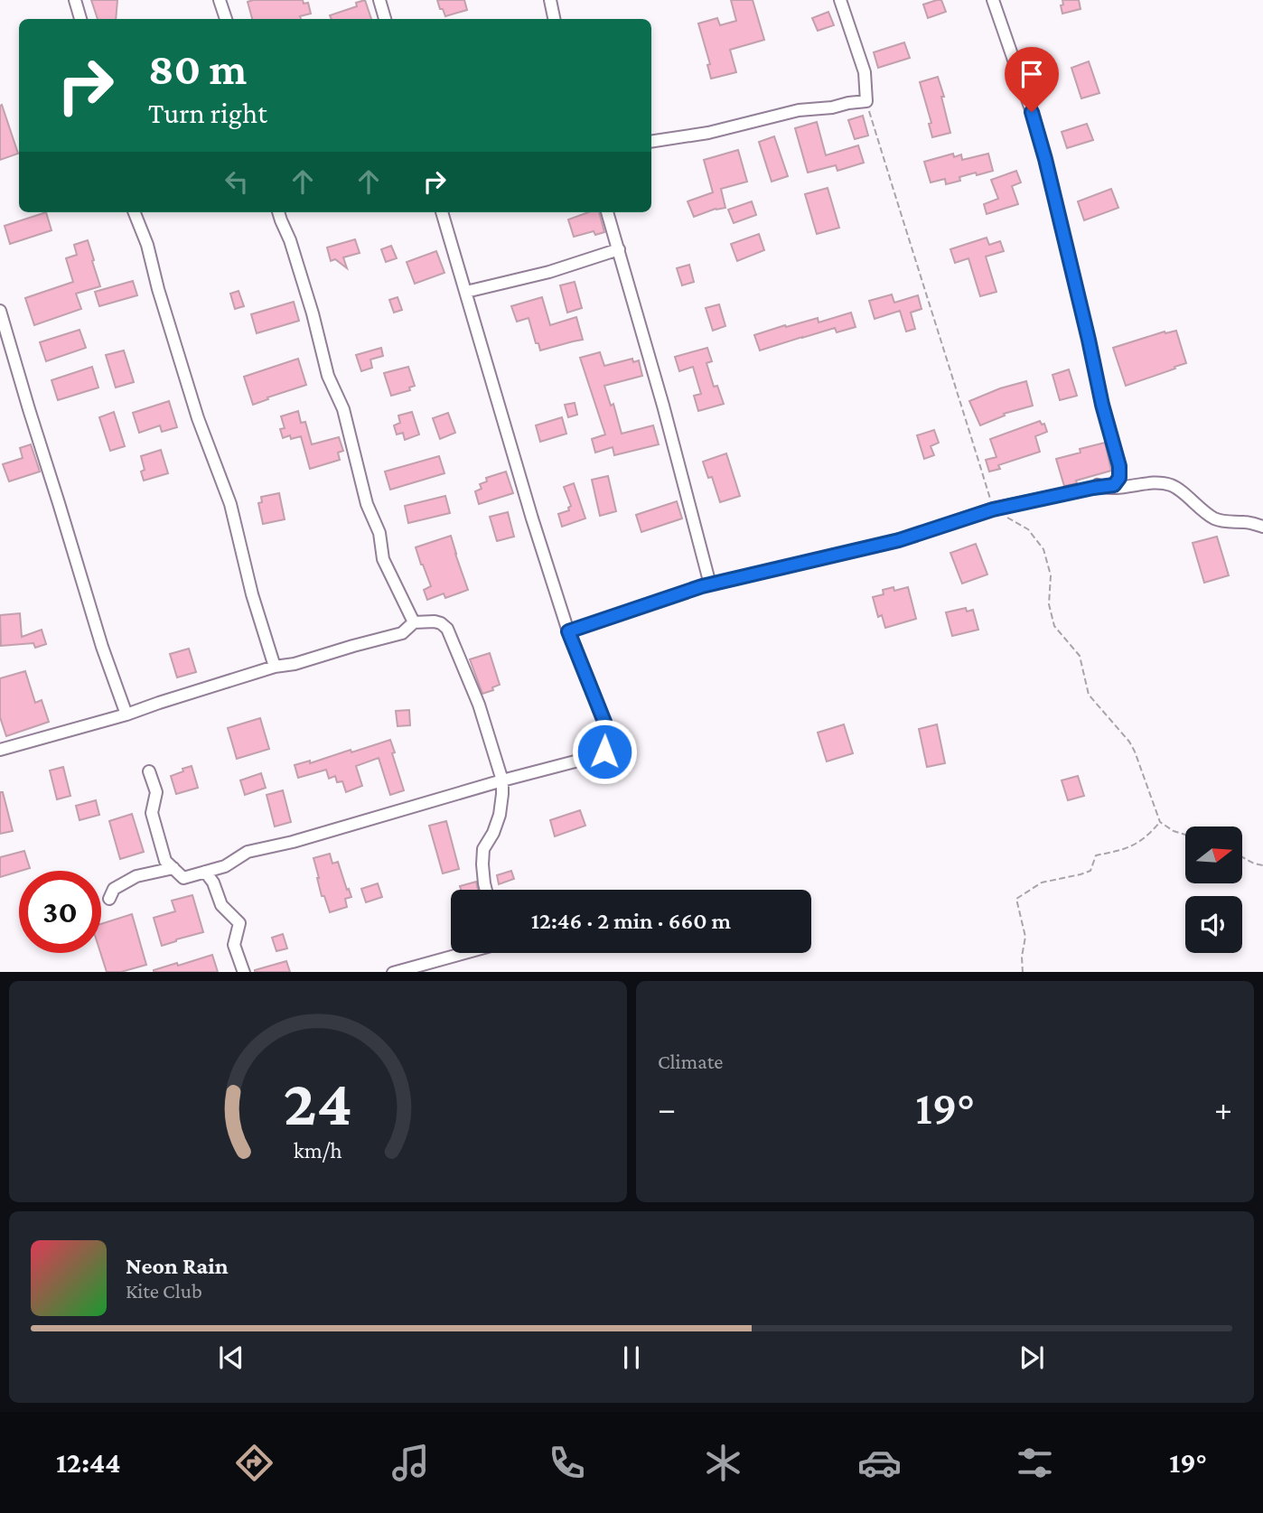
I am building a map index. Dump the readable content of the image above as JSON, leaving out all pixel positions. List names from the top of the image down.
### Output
{
  "north": "right",
  "page": {
    "turn": ["80 m", "Turn right"],
    "limit": "30",
    "trip": "12:46 · 2 min · 660 m",
    "tile": "Climate",
    "heat": ["−", "19°", "+"],
    "song": ["Neon Rain", "Kite Club"],
    "tabs": ["12:44", "19°"],
    "gauge": ["24", "km/h"]
  }
}
